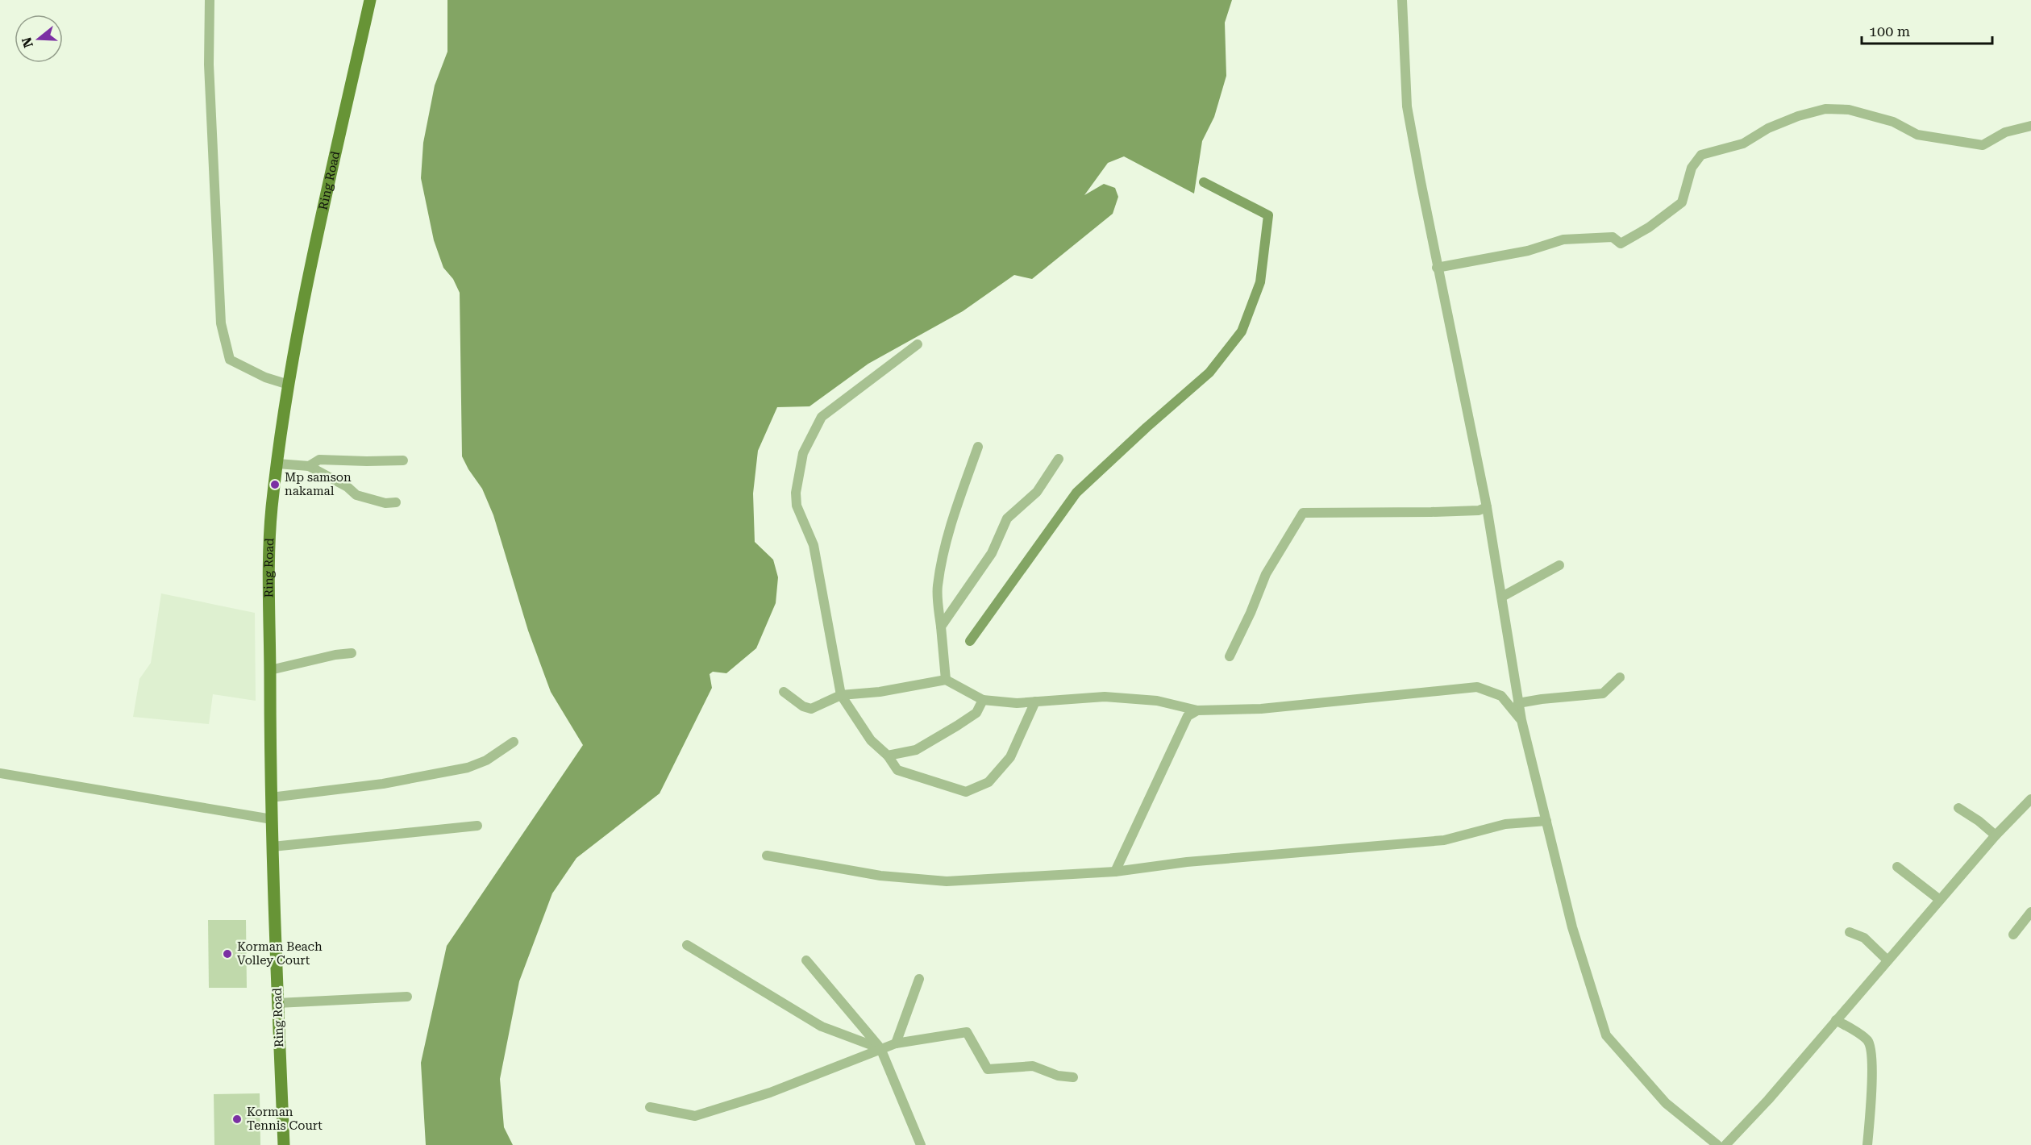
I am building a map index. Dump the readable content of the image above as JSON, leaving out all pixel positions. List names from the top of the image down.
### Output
{
  "streets": {
    "main road": ["Ring Road"]
  },
  "places": ["Mp samson nakamal", "Korman Beach Volley Court", "Korman Tennis Court"],
  "scale_bar": "100 m",
  "north": "left"
}
